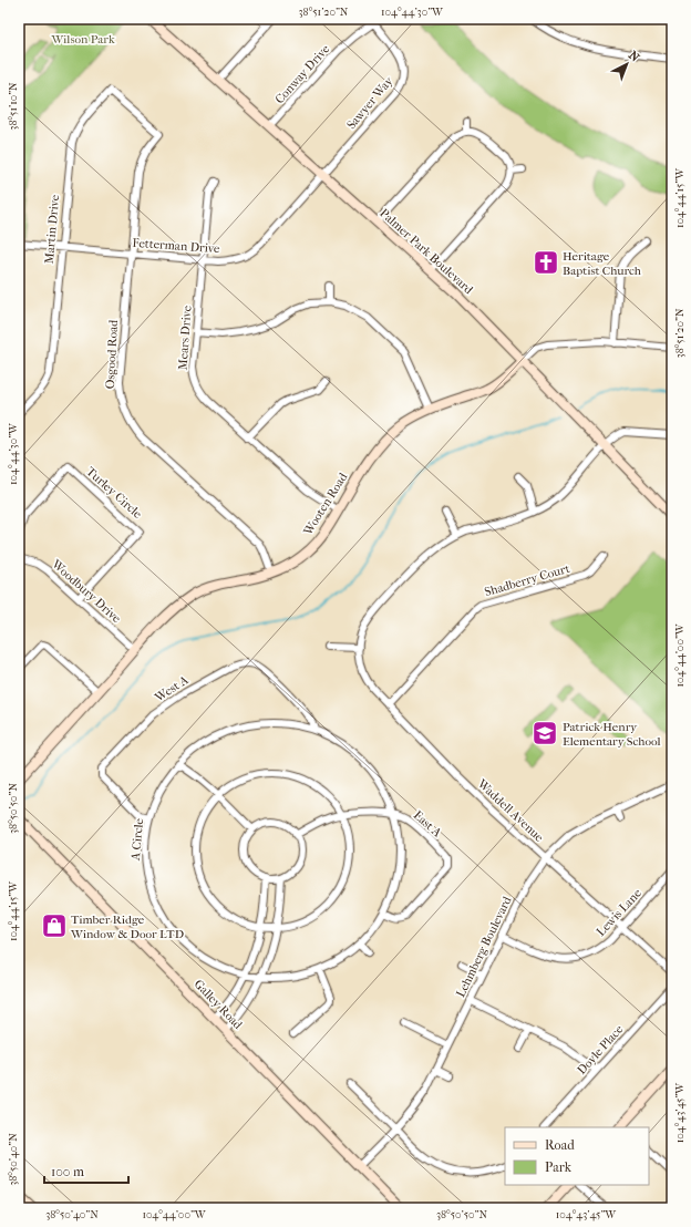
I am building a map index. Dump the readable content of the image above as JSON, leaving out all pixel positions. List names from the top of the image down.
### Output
{
  "streets": {
    "main road": ["Palmer Park Boulevard", "Wooten Road", "Galley Road"],
    "street": [
      "Conway Drive",
      "Sawyer Way",
      "Martin Drive",
      "Fetterman Drive",
      "Mears Drive",
      "Osgood Road",
      "Turley Circle",
      "Shadberry Court",
      "Woodbury Drive",
      "West A",
      "Waddell Avenue",
      "East A",
      "A Circle",
      "Lewis Lane",
      "Lehmberg Boulevard",
      "Doyle Place"
    ]
  },
  "crossings": [
    ["Conway Drive", "Sawyer Way"],
    ["Conway Drive", "Palmer Park Boulevard"],
    ["Sawyer Way", "Fetterman Drive"],
    ["Sawyer Way", "Palmer Park Boulevard"],
    ["Martin Drive", "Fetterman Drive"],
    ["Martin Drive", "Osgood Road"],
    ["Fetterman Drive", "Palmer Park Boulevard"],
    ["Fetterman Drive", "Mears Drive"],
    ["Fetterman Drive", "Osgood Road"],
    ["Palmer Park Boulevard", "Wooten Road"],
    ["Mears Drive", "Wooten Road"],
    ["Osgood Road", "Wooten Road"],
    ["Turley Circle", "Woodbury Drive"],
    ["Wooten Road", "Woodbury Drive"],
    ["Shadberry Court", "Waddell Avenue"],
    ["West A", "A Circle"],
    ["Waddell Avenue", "Lewis Lane"],
    ["Waddell Avenue", "Lehmberg Boulevard"],
    ["East A", "A Circle"],
    ["Lewis Lane", "Lehmberg Boulevard"],
    ["Lehmberg Boulevard", "Galley Road"]
  ],
  "parks": ["Wilson Park"],
  "places": {
    "church": ["Heritage Baptist Church"],
    "school or university": ["Patrick Henry Elementary School"],
    "shop": ["Timber Ridge Window & Door LTD"]
  },
  "legend": ["Road", "Park"],
  "scale_bar": "100 m",
  "north": "top right",
  "coordinates": [
    "38°51'20\"N",
    "104°44'30\"W",
    "38°51'10\"N",
    "104°44'15\"W",
    "104°44'00\"W",
    "38°50'50\"N",
    "104°43'45\"W",
    "38°50'40\"N"
  ]
}
